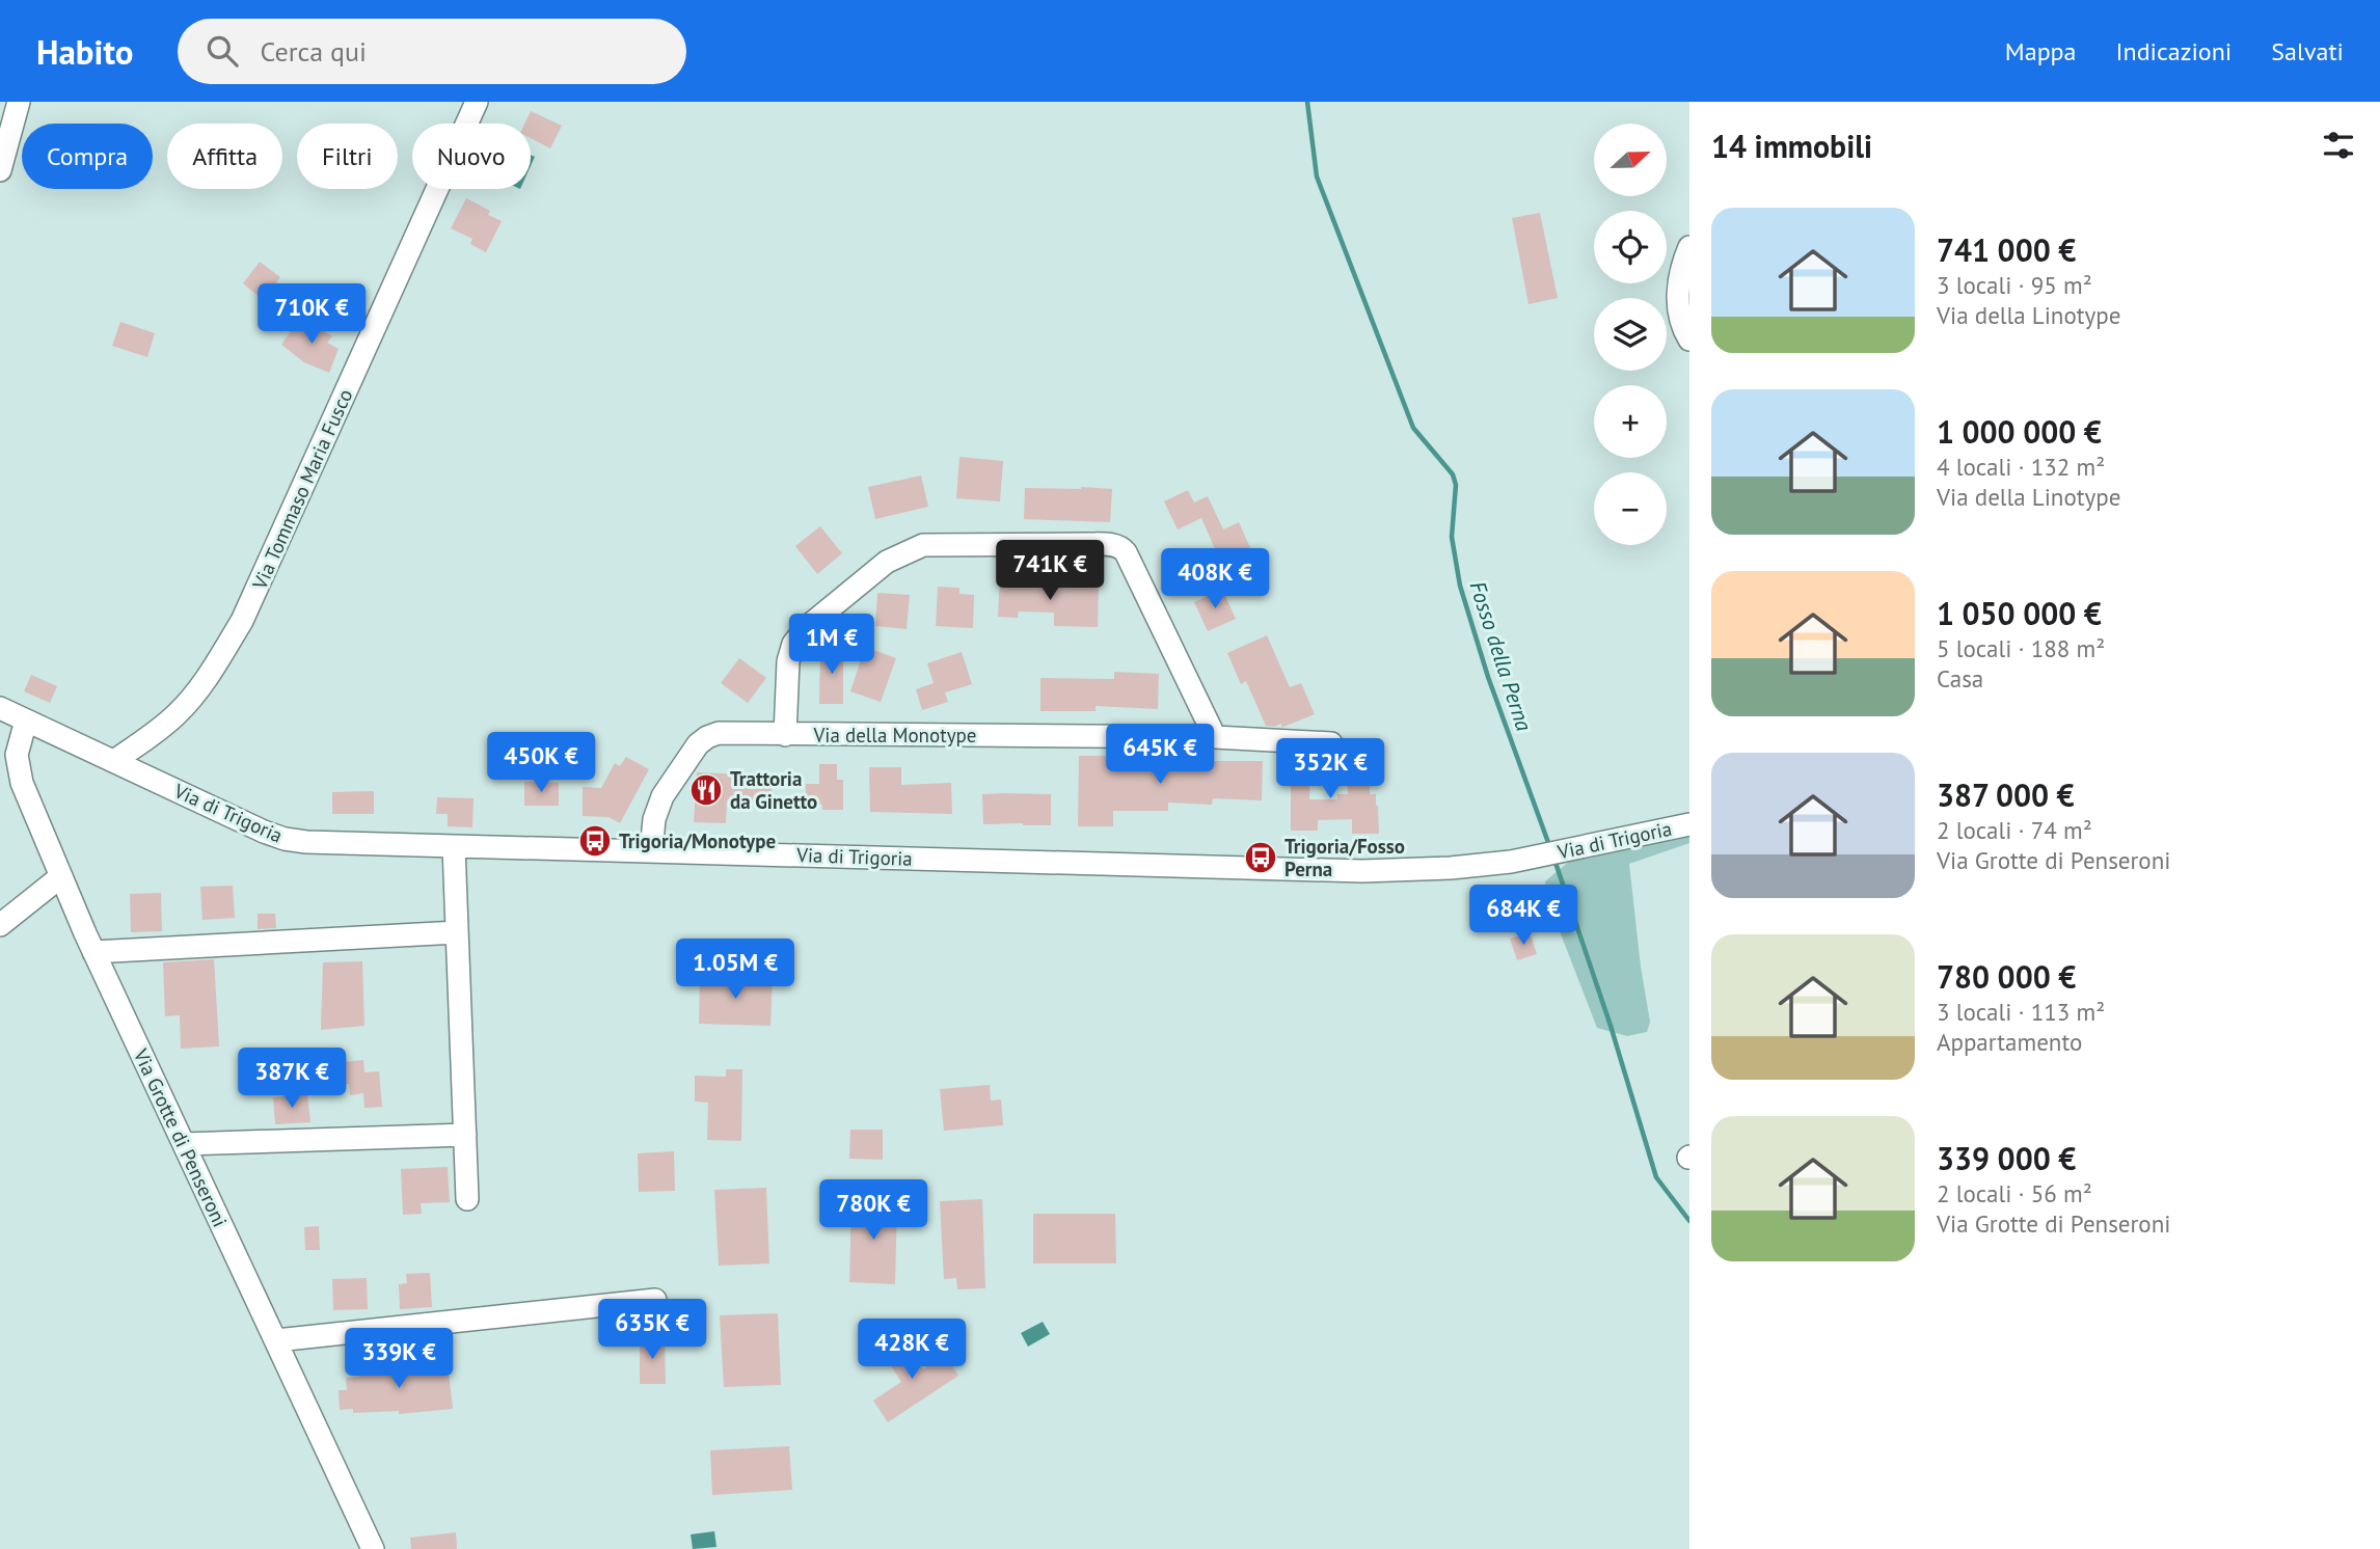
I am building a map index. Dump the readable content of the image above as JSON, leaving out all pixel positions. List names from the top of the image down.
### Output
{
  "streets": {
    "street": [
      "Via Tommaso Maria Fusco",
      "Via della Monotype",
      "Via di Trigoria",
      "Via Grotte di Penseroni"
    ]
  },
  "crossings": [
    ["Via Tommaso Maria Fusco", "Via di Trigoria"],
    ["Via della Monotype", "Via di Trigoria"],
    ["Via di Trigoria", "Via Grotte di Penseroni"]
  ],
  "water": ["Fosso della Perna"],
  "places": {
    "restaurant": ["Trattoria da Ginetto"],
    "bus stop": ["Trigoria/Monotype", "Trigoria/Fosso Perna"]
  },
  "north": "right",
  "page": {
    "header": "Habito",
    "search": "Cerca qui",
    "nav": ["Mappa", "Indicazioni", "Salvati"],
    "heading": "14 immobili",
    "map_buttons": ["+", "−"],
    "chip": [
      "Compra",
      "Affitta",
      "Filtri",
      "Nuovo"
    ],
    "list": [
      {
        "name": "741 000 €",
        "note": "3 locali · 95 m² · Via della Linotype"
      },
      {
        "name": "1 000 000 €",
        "note": "4 locali · 132 m² · Via della Linotype"
      },
      {
        "name": "1 050 000 €",
        "note": "5 locali · 188 m² · Casa"
      },
      {
        "name": "387 000 €",
        "note": "2 locali · 74 m² · Via Grotte di Penseroni"
      },
      {
        "name": "780 000 €",
        "note": "3 locali · 113 m² · Appartamento"
      },
      {
        "name": "339 000 €",
        "note": "2 locali · 56 m² · Via Grotte di Penseroni"
      }
    ],
    "price": [
      "710K €",
      "741K €",
      "408K €",
      "1M €",
      "645K €",
      "450K €",
      "352K €",
      "684K €",
      "1.05M €",
      "387K €",
      "780K €",
      "635K €",
      "428K €",
      "339K €"
    ]
  }
}
